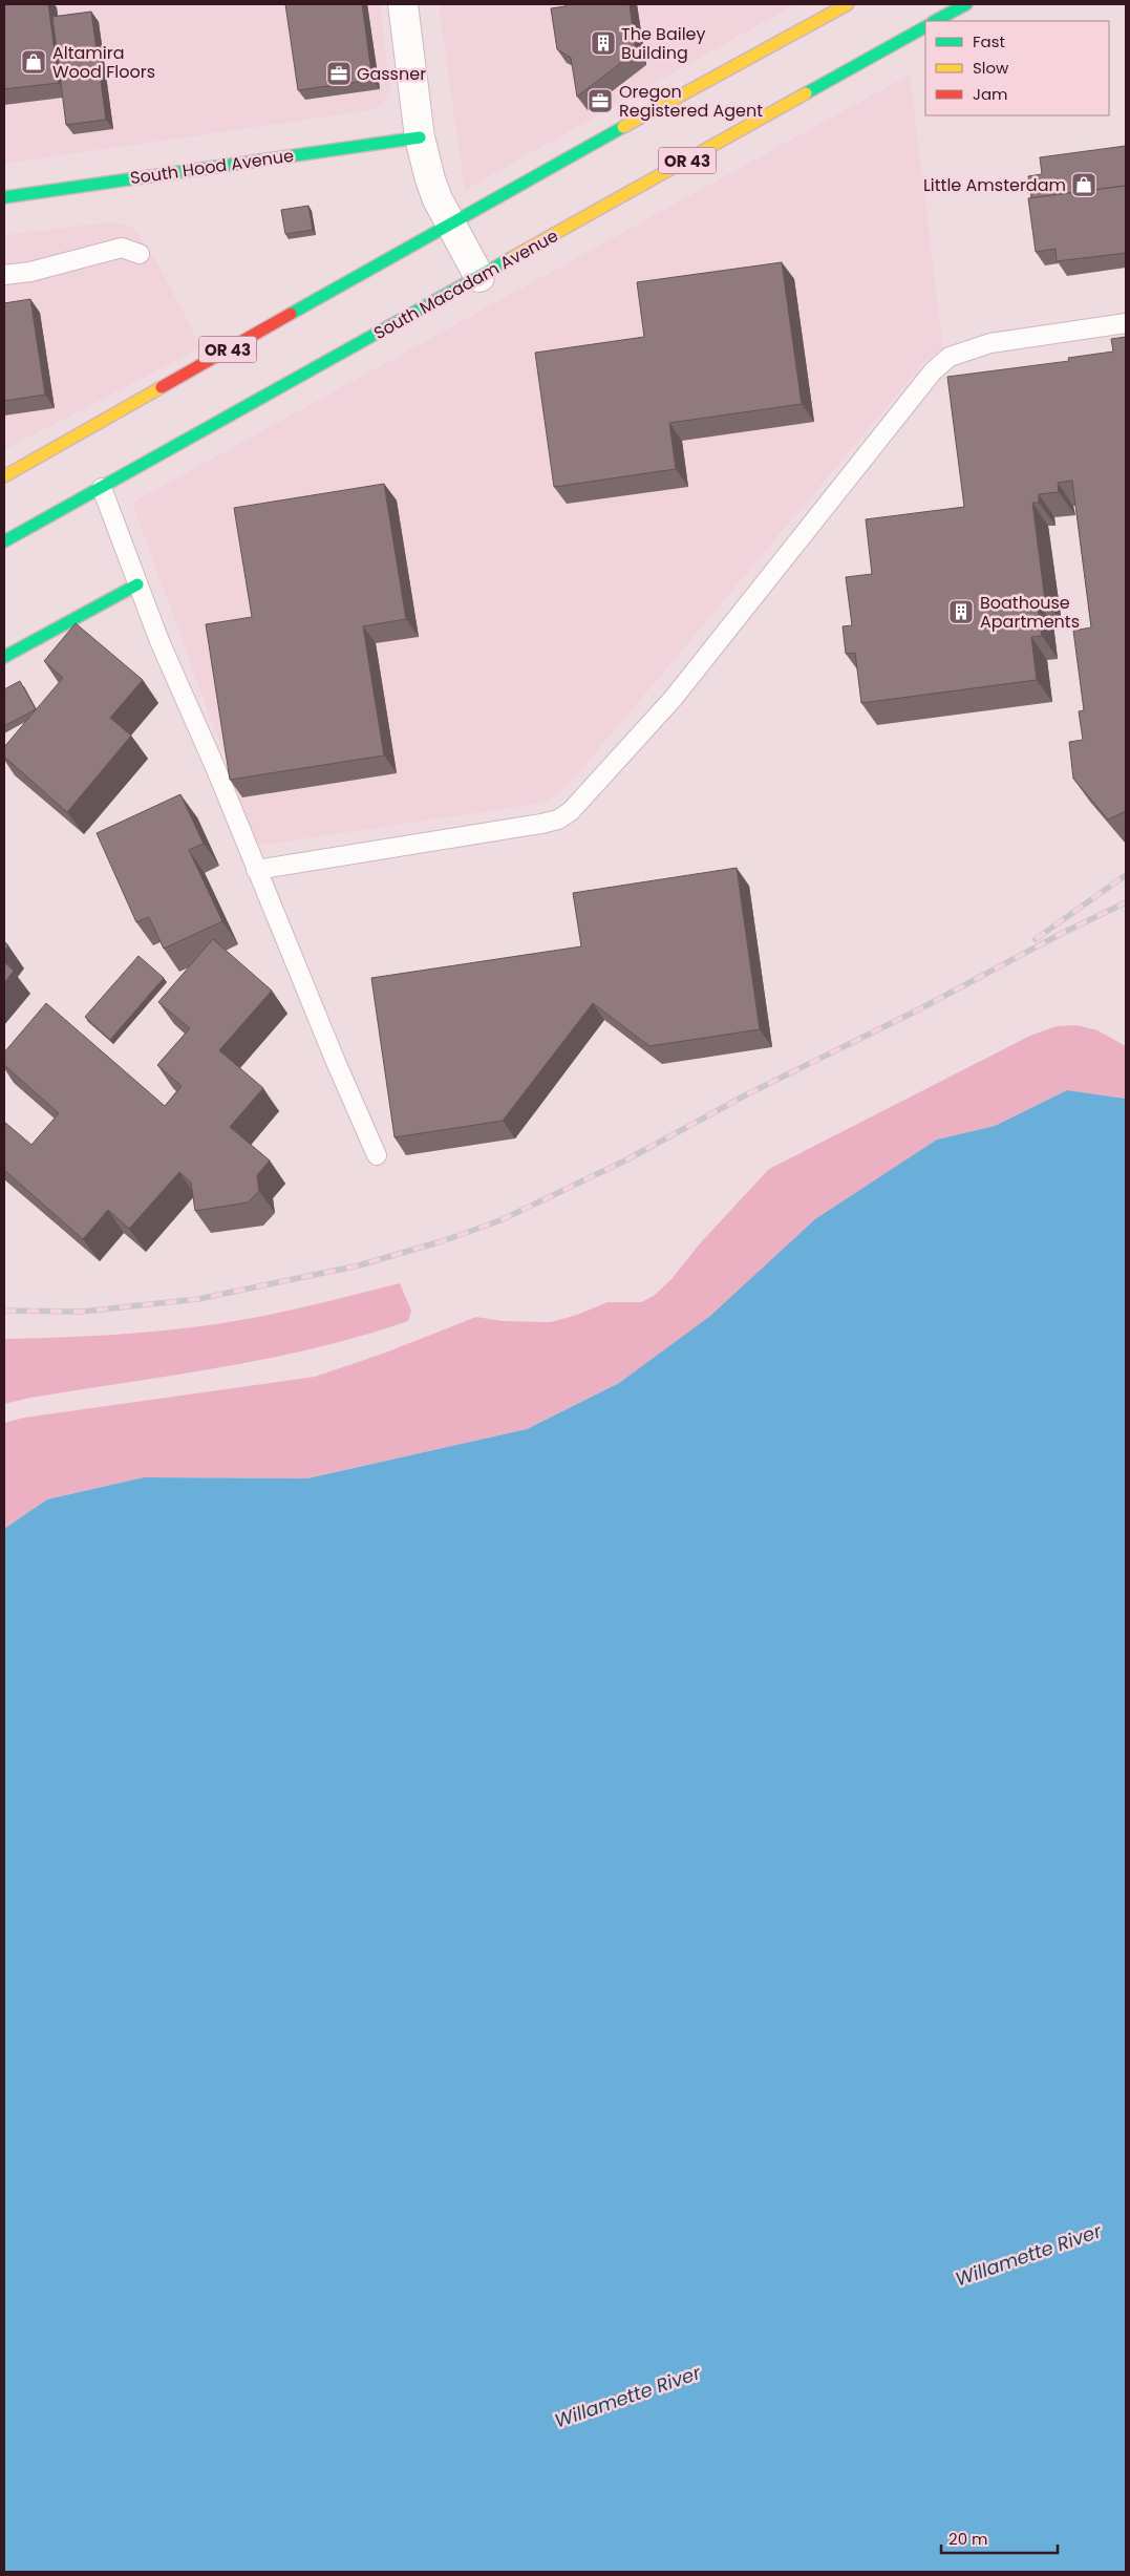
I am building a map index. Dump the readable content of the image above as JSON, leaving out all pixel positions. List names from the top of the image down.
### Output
{
  "streets": {
    "main road": ["OR 43", "South Hood Avenue", "South Macadam Avenue"]
  },
  "water": ["Willamette River"],
  "places": {
    "building": ["The Bailey Building", "Boathouse Apartments"],
    "shop": ["Altamira Wood Floors", "Little Amsterdam"],
    "office": ["Gassner", "Oregon Registered Agent"]
  },
  "legend": ["Fast", "Slow", "Jam"],
  "scale_bar": "20 m"
}
